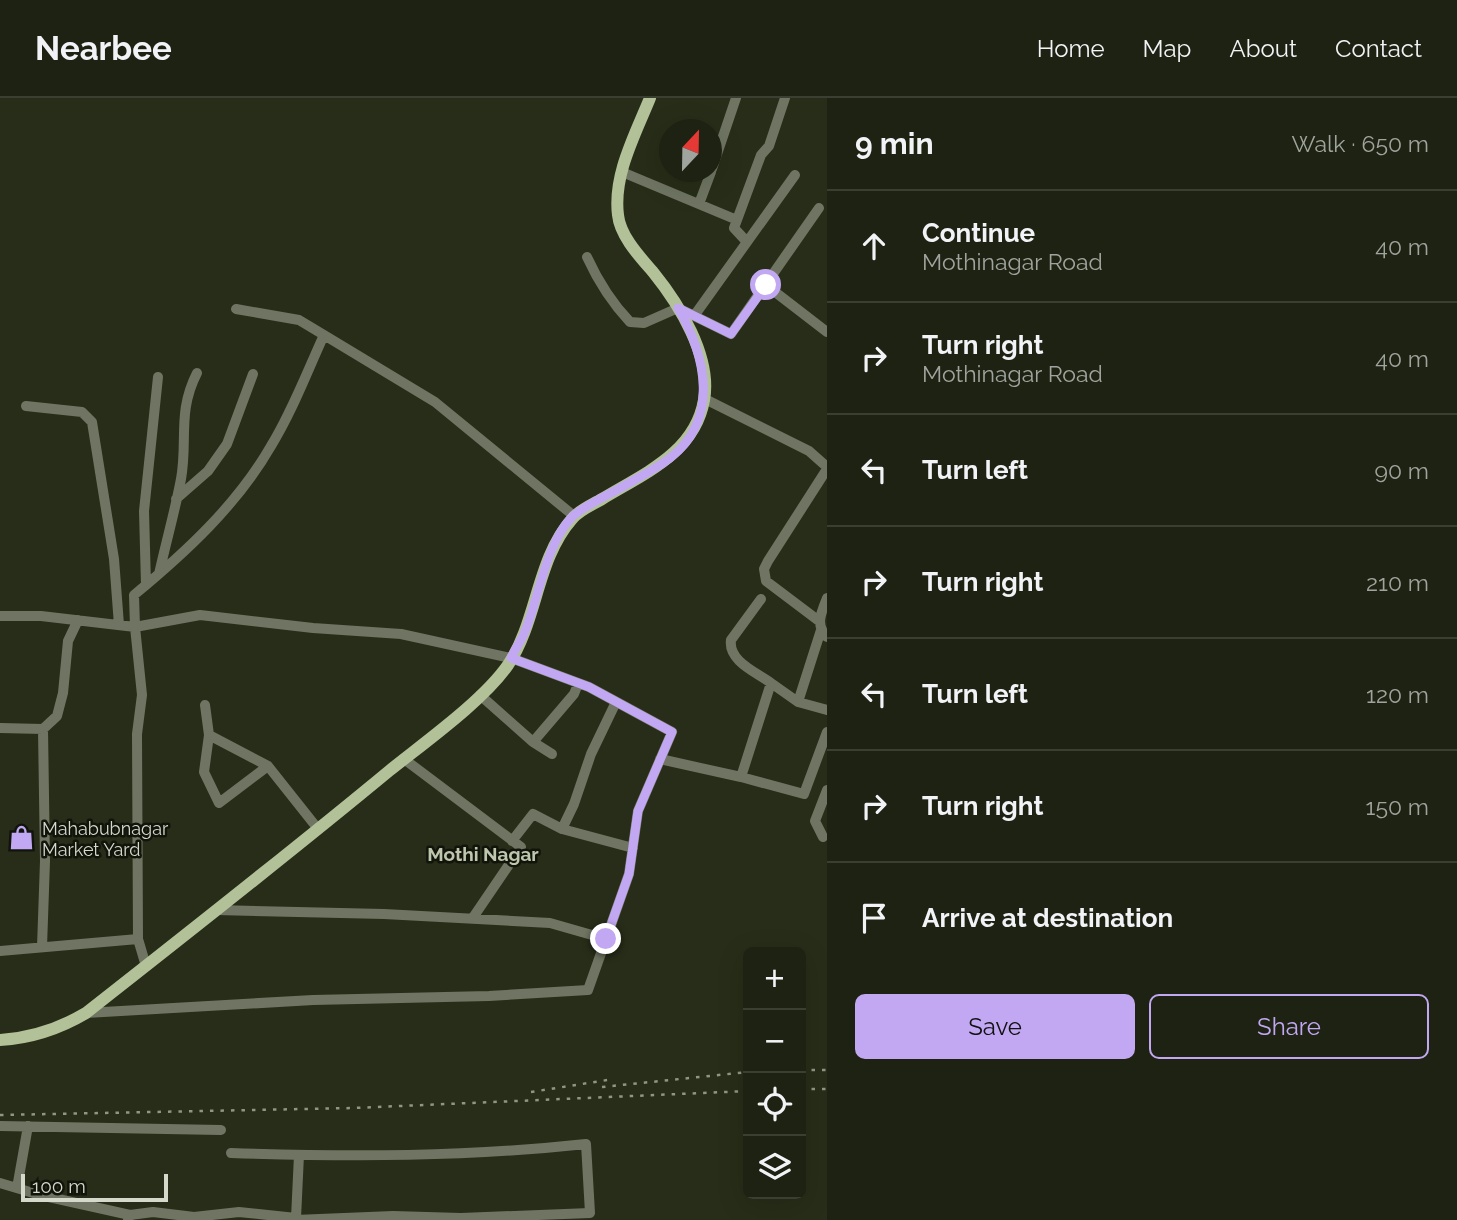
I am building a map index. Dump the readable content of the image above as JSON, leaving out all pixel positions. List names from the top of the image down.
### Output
{
  "districts": ["Mothi Nagar"],
  "places": {
    "shop": ["Mahabubnagar Market Yard"]
  },
  "scale_bar": "100 m",
  "north": "top",
  "page": {
    "header": "Nearbee",
    "nav": [
      "Home",
      "Map",
      "About",
      "Contact"
    ],
    "heading": ["9 min", "Walk · 650 m"],
    "list": [
      ["Continue", "Mothinagar Road", "40 m"],
      ["Turn right", "Mothinagar Road", "40 m"],
      ["Turn left", "90 m"],
      ["Turn right", "210 m"],
      ["Turn left", "120 m"],
      ["Turn right", "150 m"],
      "Arrive at destination"
    ],
    "map_buttons": ["+", "−"],
    "buttons": ["Save", "Share"],
    "scale": "100 m"
  }
}
